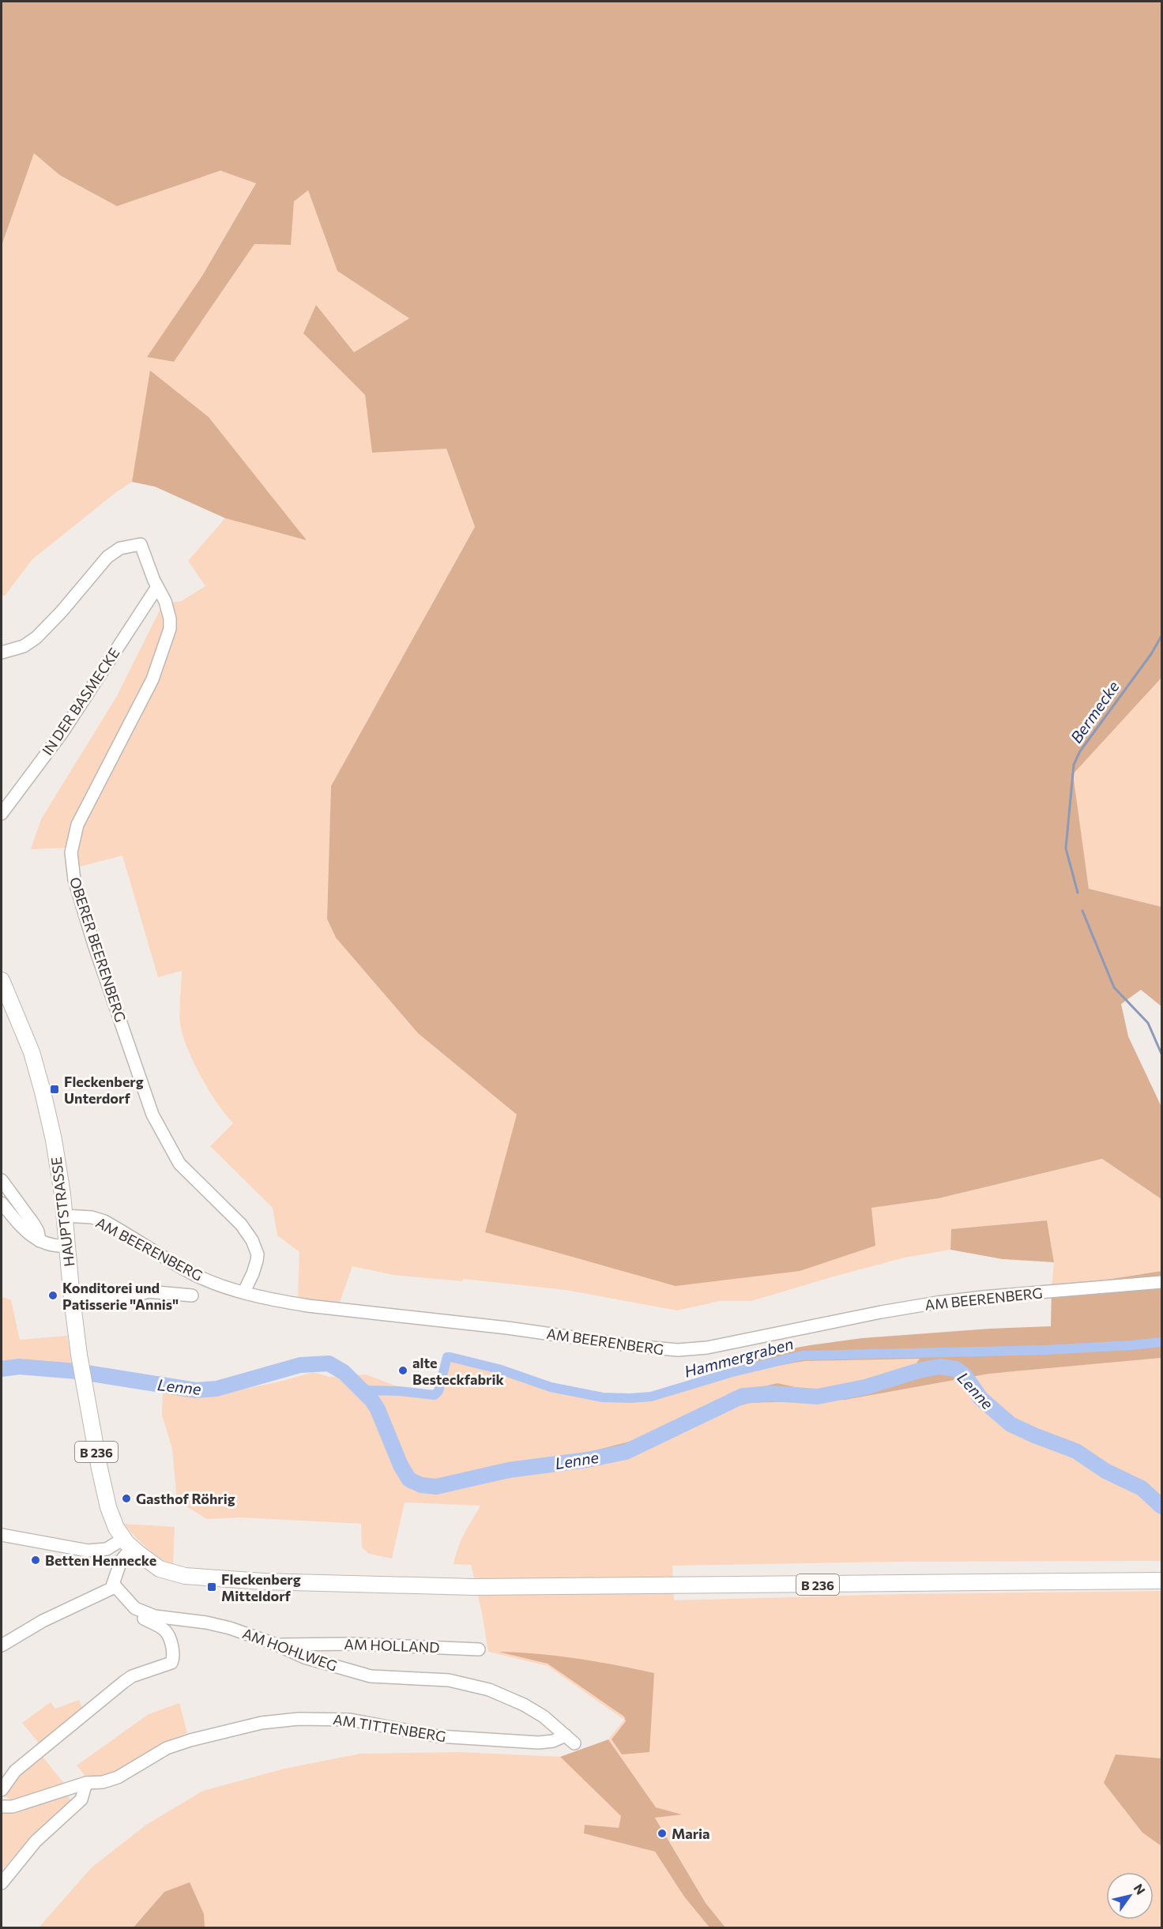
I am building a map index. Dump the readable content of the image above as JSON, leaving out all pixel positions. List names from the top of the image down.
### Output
{
  "streets": {
    "main road": ["HAUPTSTRASSE", "B 236"],
    "street": [
      "IN DER BASMECKE",
      "OBERER BEERENBERG",
      "AM BEERENBERG",
      "AM HOLLAND",
      "AM HOHLWEG",
      "AM TITTENBERG"
    ]
  },
  "crossings": [
    ["IN DER BASMECKE", "OBERER BEERENBERG"],
    ["OBERER BEERENBERG", "AM BEERENBERG"],
    ["HAUPTSTRASSE", "AM BEERENBERG"],
    ["AM HOLLAND", "AM HOHLWEG"],
    ["AM HOHLWEG", "AM TITTENBERG"]
  ],
  "water": ["Bermecke", "Hammergraben", "Lenne"],
  "places": {
    "transit": ["Fleckenberg Unterdorf", "Fleckenberg Mitteldorf"],
    "other": [
      "Konditorei und Patisserie \"Annis\"",
      "alte Besteckfabrik",
      "Gasthof Röhrig",
      "Betten Hennecke",
      "Maria"
    ]
  },
  "north": "top right"
}
